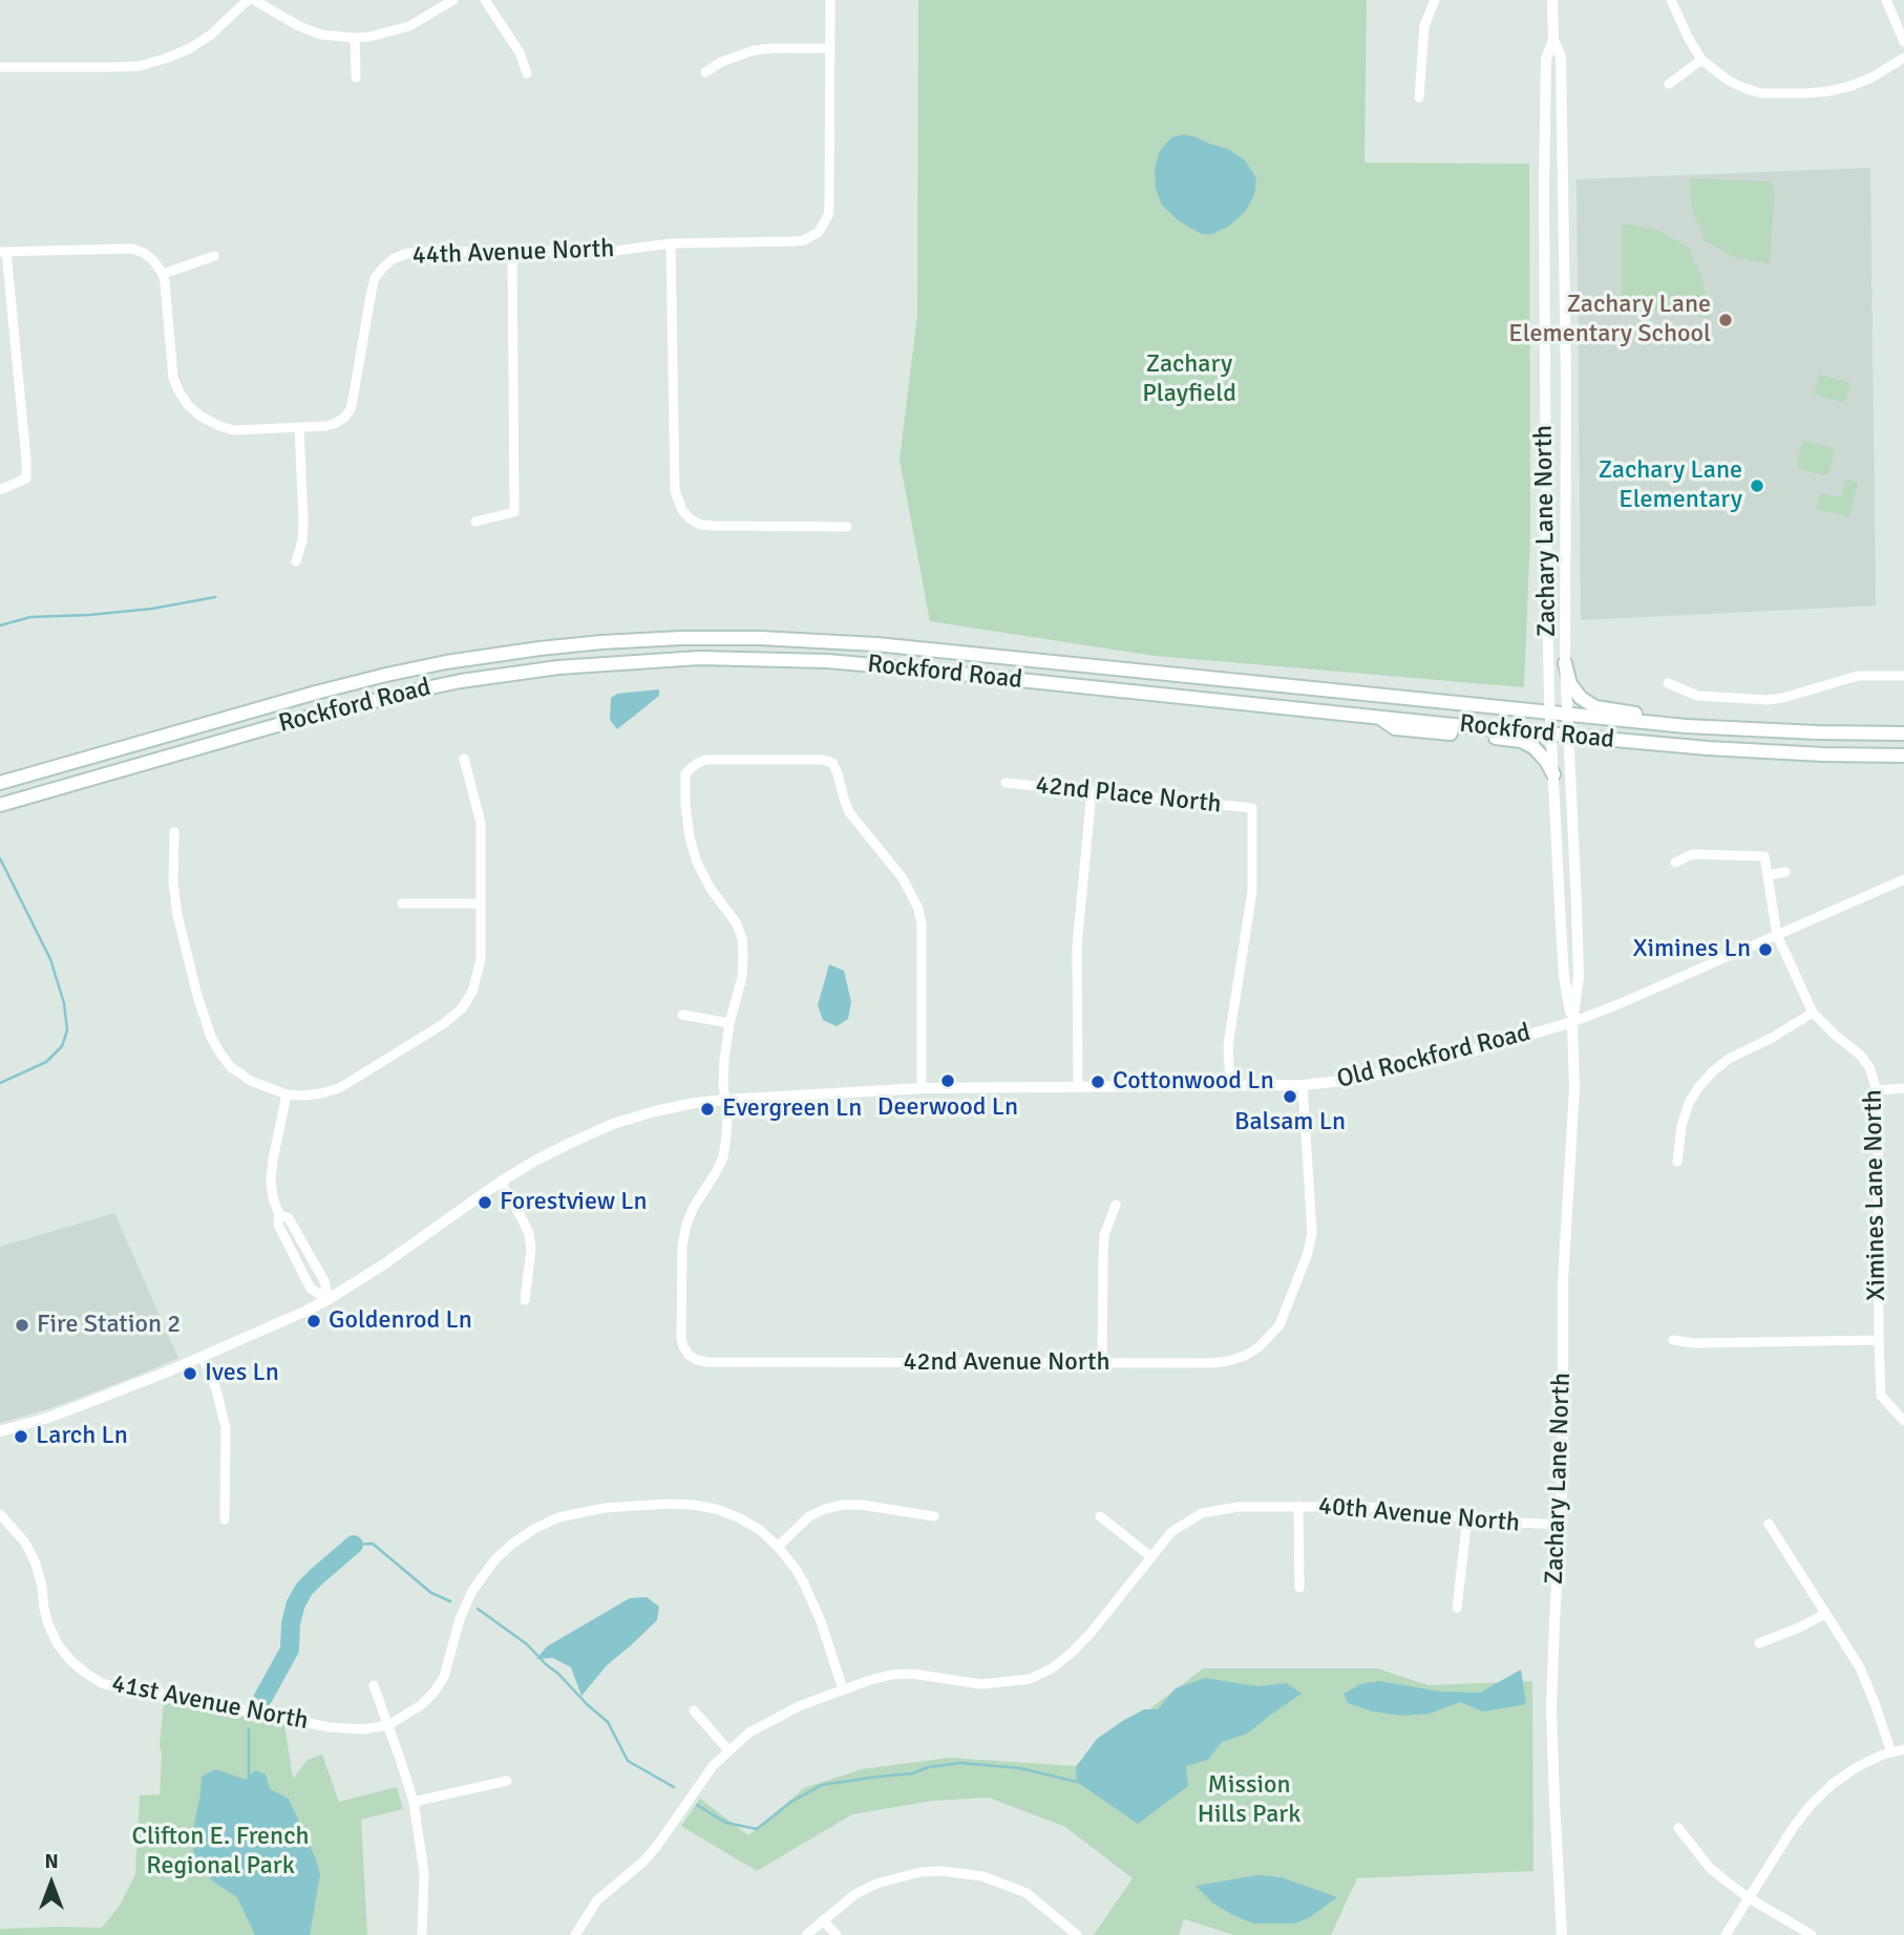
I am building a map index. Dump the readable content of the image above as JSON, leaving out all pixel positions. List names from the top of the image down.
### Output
{
  "streets": {
    "main road": ["Rockford Road"],
    "street": [
      "44th Avenue North",
      "Zachary Lane North",
      "42nd Place North",
      "Old Rockford Road",
      "Ximines Lane North",
      "42nd Avenue North",
      "40th Avenue North",
      "41st Avenue North"
    ]
  },
  "crossings": [
    ["Zachary Lane North", "Rockford Road"],
    ["Zachary Lane North", "Old Rockford Road"],
    ["Zachary Lane North", "40th Avenue North"],
    ["42nd Place North", "Old Rockford Road"],
    ["Old Rockford Road", "Ximines Lane North"],
    ["Old Rockford Road", "42nd Avenue North"],
    ["40th Avenue North", "41st Avenue North"]
  ],
  "parks": ["Zachary Playfield", "Mission Hills Park", "Clifton E. French Regional Park"],
  "places": [
    "Zachary Lane Elementary School",
    "Zachary Lane Elementary",
    "Ximines Ln",
    "Deerwood Ln",
    "Cottonwood Ln",
    "Balsam Ln",
    "Evergreen Ln",
    "Forestview Ln",
    "Goldenrod Ln",
    "Fire Station 2",
    "Ives Ln",
    "Larch Ln"
  ],
  "north": "top"
}
